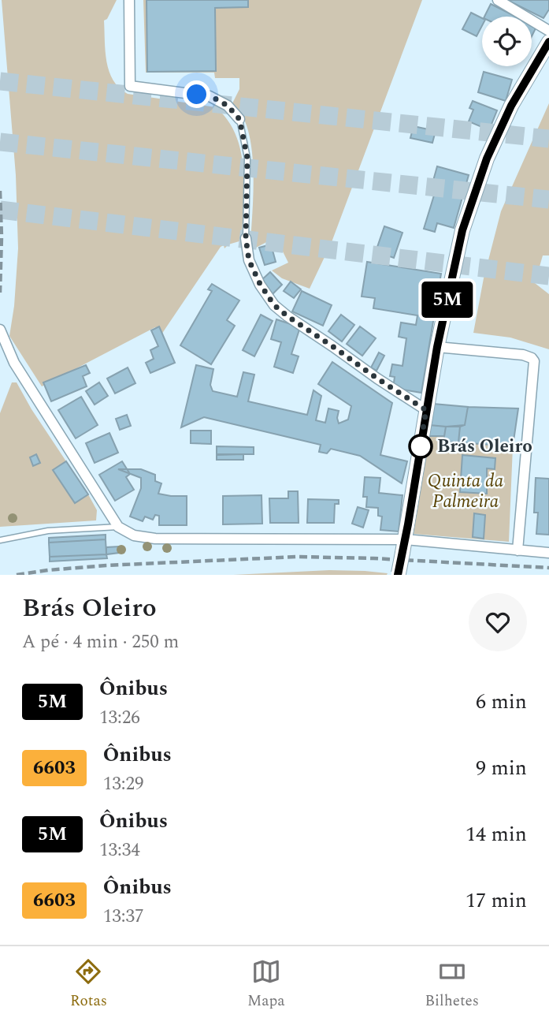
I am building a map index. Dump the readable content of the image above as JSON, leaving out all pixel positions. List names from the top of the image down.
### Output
{
  "parks": ["Quinta da Palmeira"],
  "places": ["Brás Oleiro"],
  "lines": ["bus line 5M"],
  "page": {
    "on_map": "5M",
    "heading": ["Brás Oleiro", "A pé · 4 min · 250 m"],
    "list": [
      {
        "mark": "5M",
        "name": "Ônibus",
        "note": "13:26",
        "value": "6 min"
      },
      {
        "mark": "6603",
        "name": "Ônibus",
        "note": "13:29",
        "value": "9 min"
      },
      {
        "mark": "5M",
        "name": "Ônibus",
        "note": "13:34",
        "value": "14 min"
      },
      {
        "mark": "6603",
        "name": "Ônibus",
        "note": "13:37",
        "value": "17 min"
      }
    ],
    "tabs": ["Rotas", "Mapa", "Bilhetes"]
  }
}
